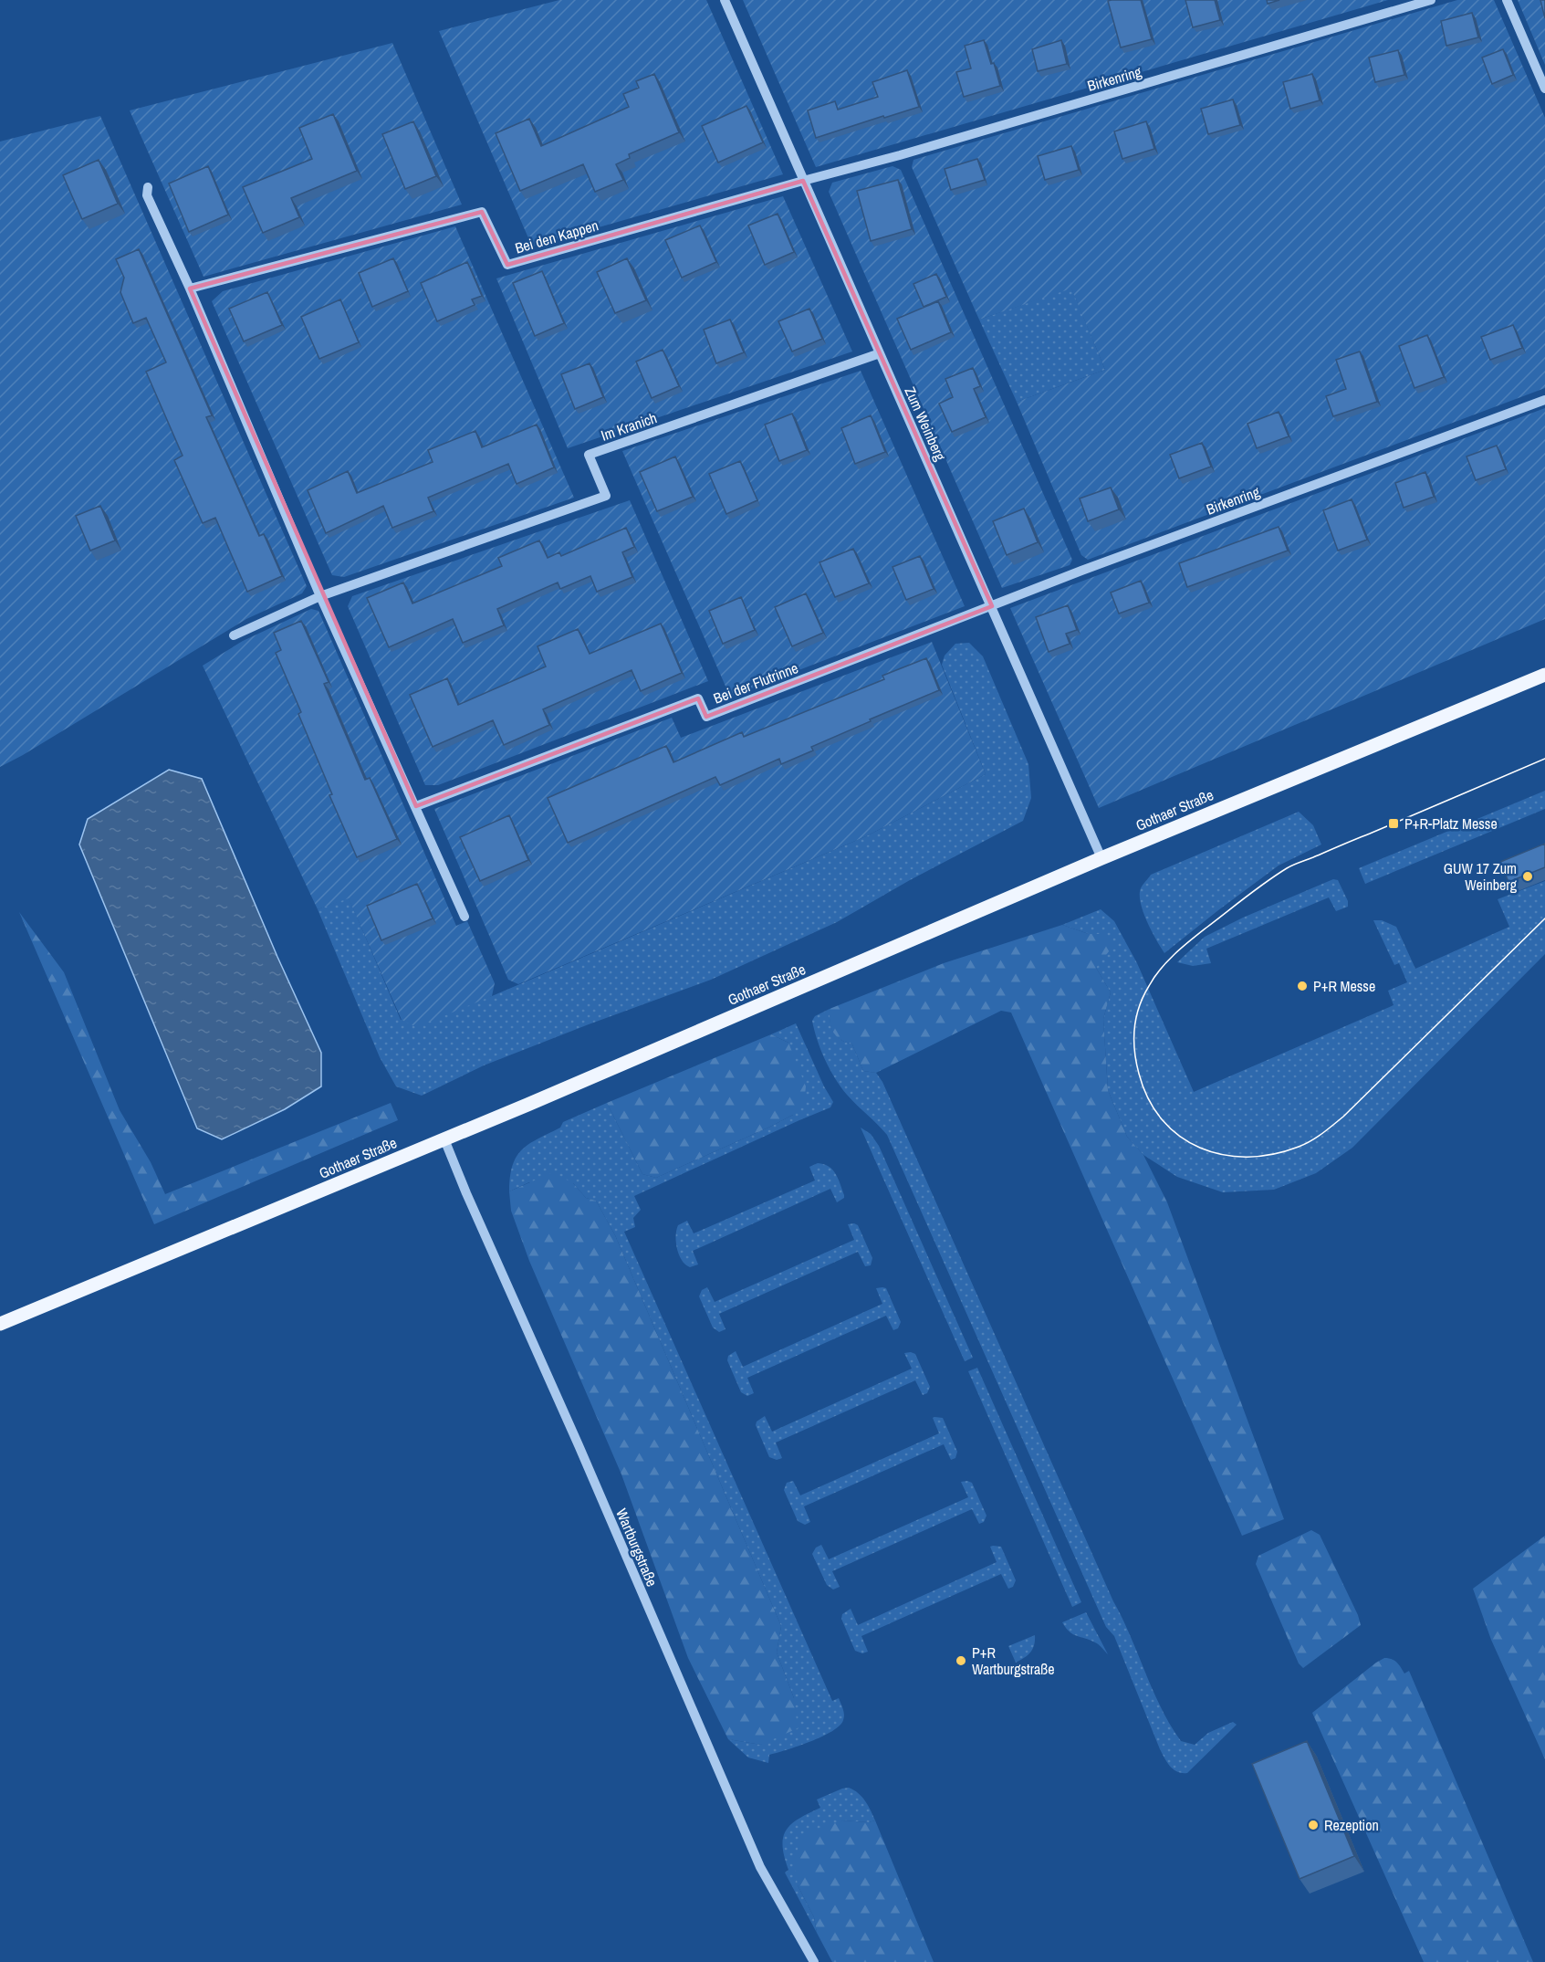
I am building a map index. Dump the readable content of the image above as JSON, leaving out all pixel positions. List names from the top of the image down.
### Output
{
  "streets": {
    "main road": ["Gothaer Straße"],
    "street": [
      "Birkenring",
      "Bei den Kappen",
      "Zum Weinberg",
      "Im Kranich",
      "Bei der Flutrinne",
      "Wartburgstraße"
    ]
  },
  "crossings": [
    ["Birkenring", "Bei den Kappen"],
    ["Birkenring", "Zum Weinberg"],
    ["Birkenring", "Bei der Flutrinne"],
    ["Bei den Kappen", "Zum Weinberg"],
    ["Zum Weinberg", "Im Kranich"],
    ["Zum Weinberg", "Bei der Flutrinne"],
    ["Zum Weinberg", "Gothaer Straße"],
    ["Gothaer Straße", "Wartburgstraße"]
  ],
  "places": {
    "transit": ["P+R-Platz Messe"],
    "other": [
      "GUW 17 Zum Weinberg",
      "P+R Messe",
      "P+R Wartburgstraße",
      "Rezeption"
    ]
  }
}
